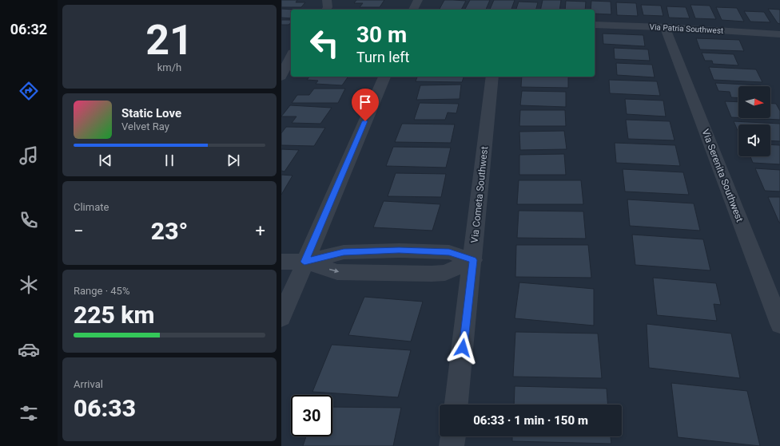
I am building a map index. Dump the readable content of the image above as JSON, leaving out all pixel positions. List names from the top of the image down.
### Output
{
  "streets": {
    "street": ["Via Patria Southwest", "Via Serenita Southwest", "Via Cometa Southwest"]
  },
  "crossings": [
    ["Via Patria Southwest", "Via Serenita Southwest"]
  ],
  "north": "right",
  "page": {
    "tabs": "06:32",
    "tile": [
      ["21", "km/h"],
      "Climate",
      ["Range · 45%", "225 km"],
      ["Arrival", "06:33"]
    ],
    "turn": ["30 m", "Turn left"],
    "song": ["Static Love", "Velvet Ray"],
    "heat": ["−", "23°", "+"],
    "limit": "30",
    "trip": "06:33 · 1 min · 150 m"
  }
}
